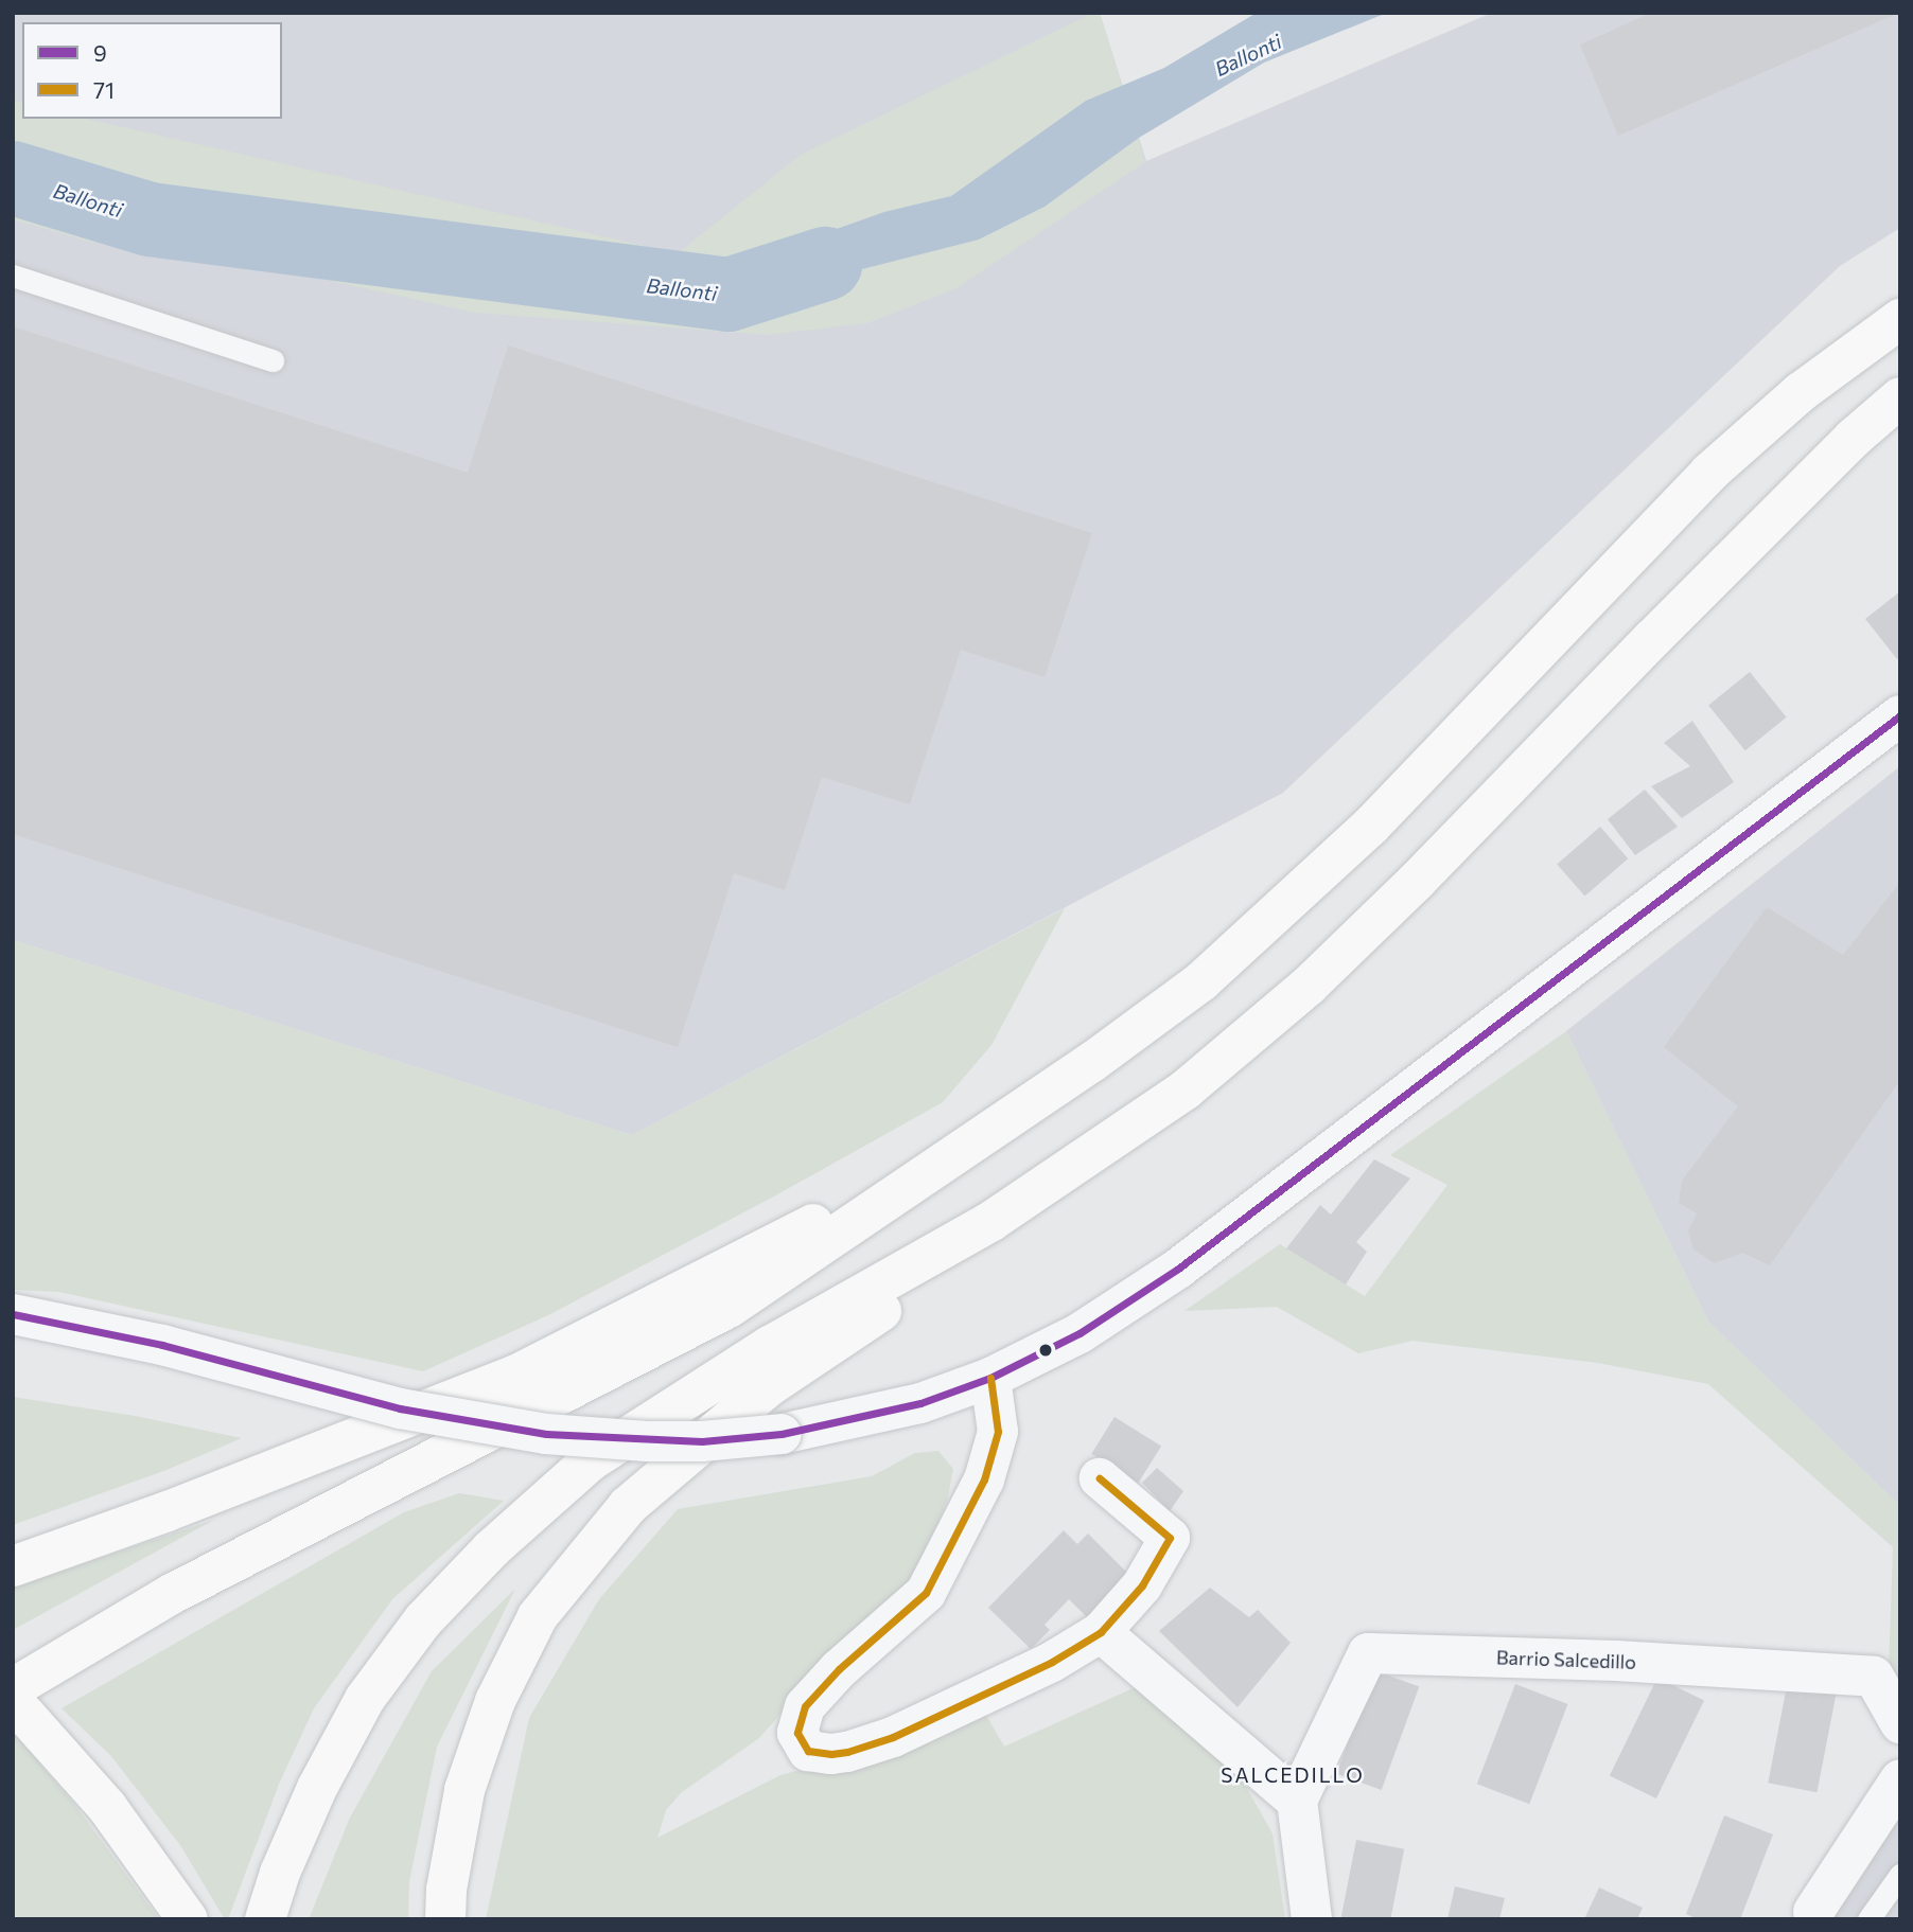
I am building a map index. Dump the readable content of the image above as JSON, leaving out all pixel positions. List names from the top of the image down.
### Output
{
  "streets": {
    "street": ["Barrio Salcedillo"]
  },
  "districts": ["SALCEDILLO"],
  "water": ["Ballonti"],
  "lines": ["transit line 9", "transit line 71"],
  "legend": ["9", "71"]
}
